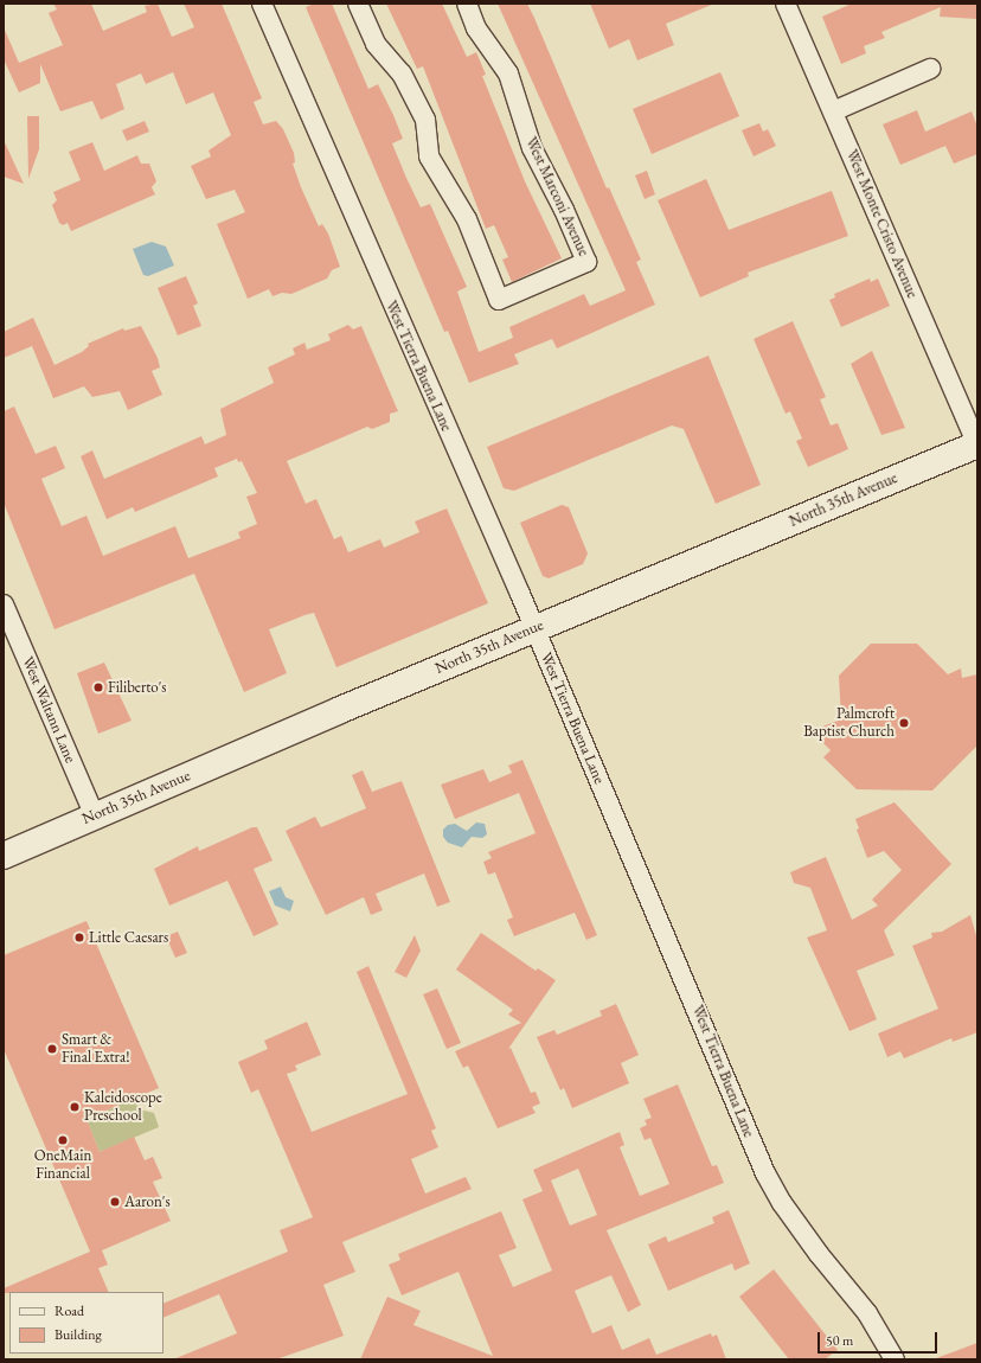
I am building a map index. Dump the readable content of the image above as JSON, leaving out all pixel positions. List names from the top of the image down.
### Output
{
  "streets": {
    "main road": ["North 35th Avenue"],
    "street": [
      "West Marconi Avenue",
      "West Monte Cristo Avenue",
      "West Tierra Buena Lane",
      "West Waltann Lane"
    ]
  },
  "crossings": [
    ["West Monte Cristo Avenue", "North 35th Avenue"],
    ["West Tierra Buena Lane", "North 35th Avenue"],
    ["North 35th Avenue", "West Waltann Lane"]
  ],
  "places": [
    "Filiberto's",
    "Palmcroft Baptist Church",
    "Little Caesars",
    "Smart & Final Extra!",
    "Kaleidoscope Preschool",
    "OneMain Financial",
    "Aaron's"
  ],
  "legend": ["Road", "Building"],
  "scale_bar": "50 m"
}
